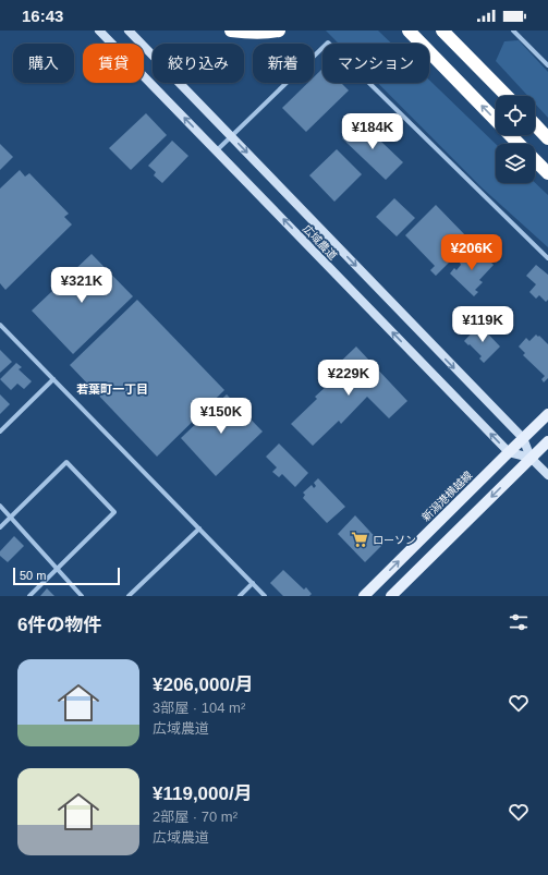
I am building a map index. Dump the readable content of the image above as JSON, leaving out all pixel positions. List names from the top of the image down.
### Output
{
  "streets": {
    "main road": ["新潟港横越線"],
    "street": ["広域農道"]
  },
  "crossings": [
    ["広域農道", "新潟港横越線"]
  ],
  "districts": ["若葉町一丁目"],
  "places": {
    "supermarket": ["ローソン"]
  },
  "scale_bar": "50 m",
  "page": {
    "status": "16:43",
    "chip": [
      "購入",
      "賃貸",
      "絞り込み",
      "新着",
      "マンション"
    ],
    "price": [
      "¥184K",
      "¥206K",
      "¥321K",
      "¥119K",
      "¥229K",
      "¥150K"
    ],
    "scale": "50 m",
    "heading": "6件の物件",
    "list": [
      {
        "name": "¥206,000/月",
        "note": "3部屋 · 104 m² · 広域農道"
      },
      {
        "name": "¥119,000/月",
        "note": "2部屋 · 70 m² · 広域農道"
      }
    ]
  }
}
